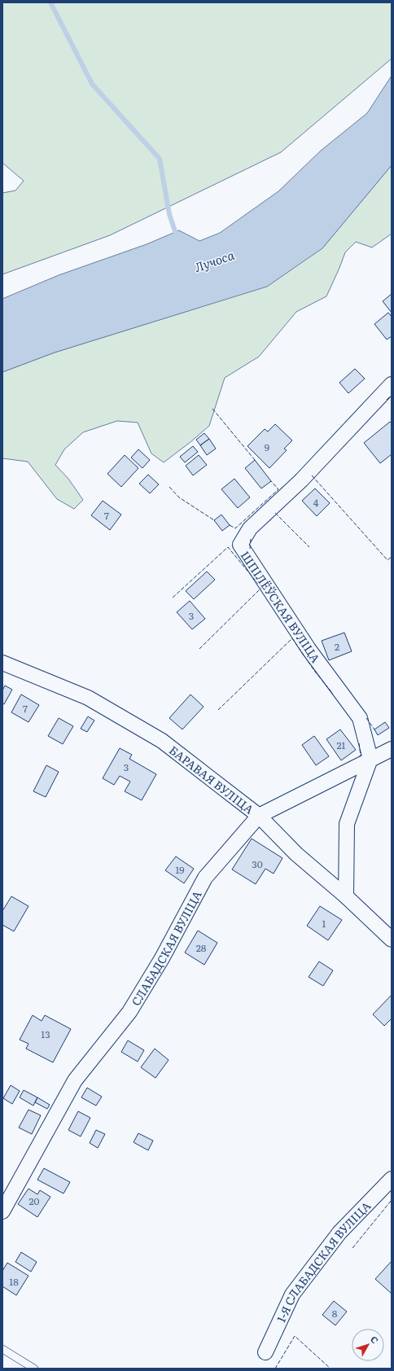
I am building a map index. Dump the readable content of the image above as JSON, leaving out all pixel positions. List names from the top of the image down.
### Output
{
  "streets": {
    "street": [
      "ШПІЛЁЎСКАЯ ВУЛІЦА",
      "БАРАВАЯ ВУЛІЦА",
      "СЛАБАДСКАЯ ВУЛІЦА",
      "1-Я СЛАБАДСКАЯ ВУЛІЦА"
    ]
  },
  "crossings": [
    ["ШПІЛЁЎСКАЯ ВУЛІЦА", "СЛАБАДСКАЯ ВУЛІЦА"],
    ["БАРАВАЯ ВУЛІЦА", "СЛАБАДСКАЯ ВУЛІЦА"]
  ],
  "water": ["Лучоса"],
  "house_numbers": [
    "9",
    "4",
    "7",
    "3",
    "2",
    "7",
    "21",
    "3",
    "30",
    "19",
    "1",
    "28",
    "13",
    "20",
    "18",
    "8"
  ],
  "north": "top right"
}
